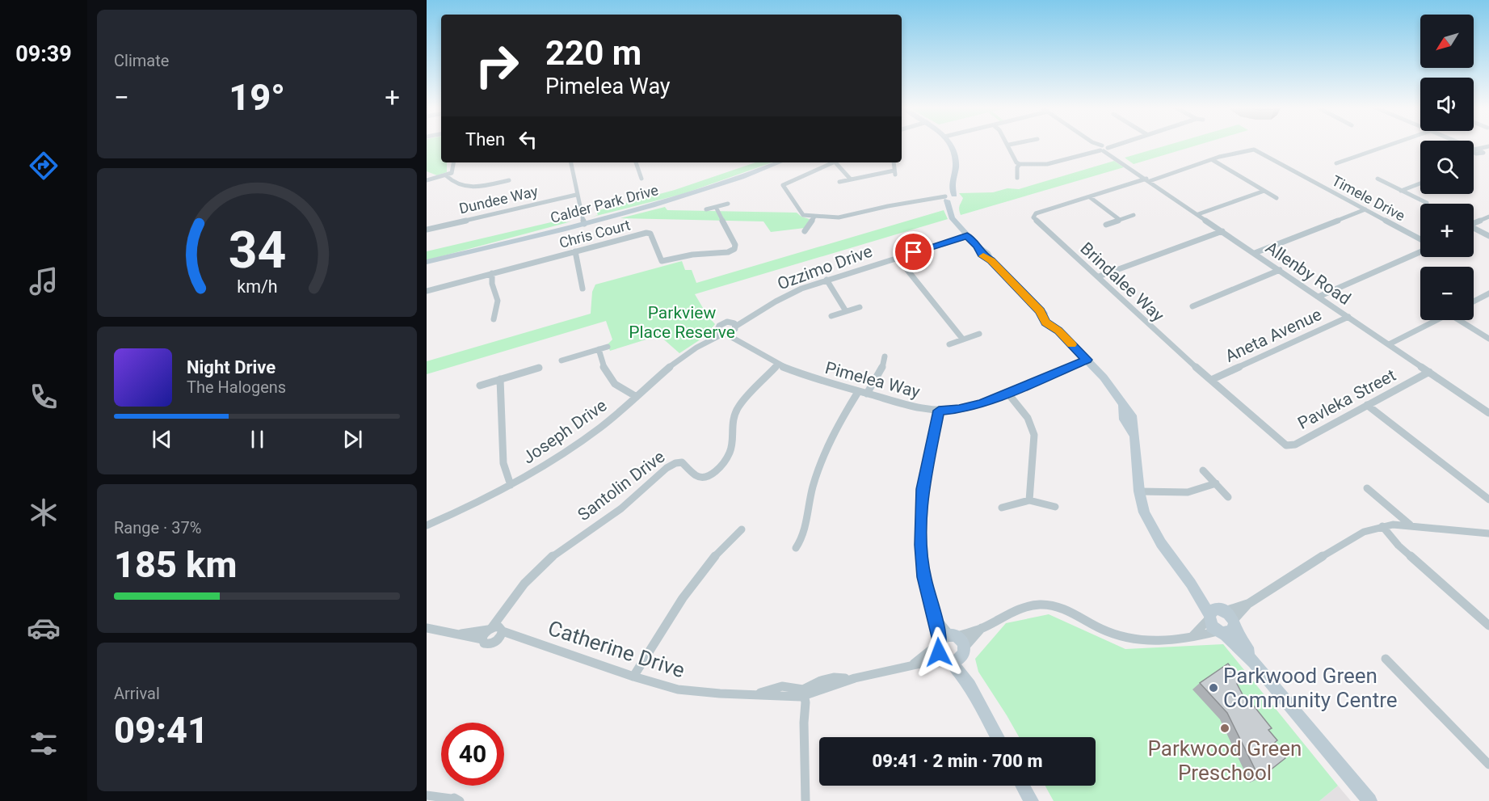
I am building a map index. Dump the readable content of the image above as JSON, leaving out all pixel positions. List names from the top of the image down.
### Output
{
  "streets": {
    "street": [
      "Timele Drive",
      "Dundee Way",
      "Calder Park Drive",
      "Chris Court",
      "Ozzimo Drive",
      "Allenby Road",
      "Brindalee Way",
      "Aneta Avenue",
      "Pimelea Way",
      "Pavleka Street",
      "Joseph Drive",
      "Santolin Drive",
      "Catherine Drive"
    ]
  },
  "crossings": [
    ["Timele Drive", "Allenby Road"],
    ["Timele Drive", "Brindalee Way"],
    ["Ozzimo Drive", "Joseph Drive"],
    ["Allenby Road", "Brindalee Way"],
    ["Allenby Road", "Aneta Avenue"],
    ["Allenby Road", "Pavleka Street"],
    ["Brindalee Way", "Aneta Avenue"],
    ["Brindalee Way", "Pavleka Street"],
    ["Pimelea Way", "Joseph Drive"],
    ["Pimelea Way", "Santolin Drive"],
    ["Santolin Drive", "Catherine Drive"]
  ],
  "parks": ["Parkview Place Reserve"],
  "places": ["Parkwood Green Community Centre", "Parkwood Green Preschool"],
  "north": "bottom left",
  "page": {
    "tabs": "09:39",
    "tile": [
      "Climate",
      ["Range · 37%", "185 km"],
      ["Arrival", "09:41"]
    ],
    "map_buttons": ["+", "−"],
    "turn": ["220 m", "Pimelea Way"],
    "heat": ["−", "19°", "+"],
    "then": "Then",
    "song": ["Night Drive", "The Halogens"],
    "limit": "40",
    "trip": "09:41 · 2 min · 700 m",
    "gauge": ["34", "km/h"]
  }
}
